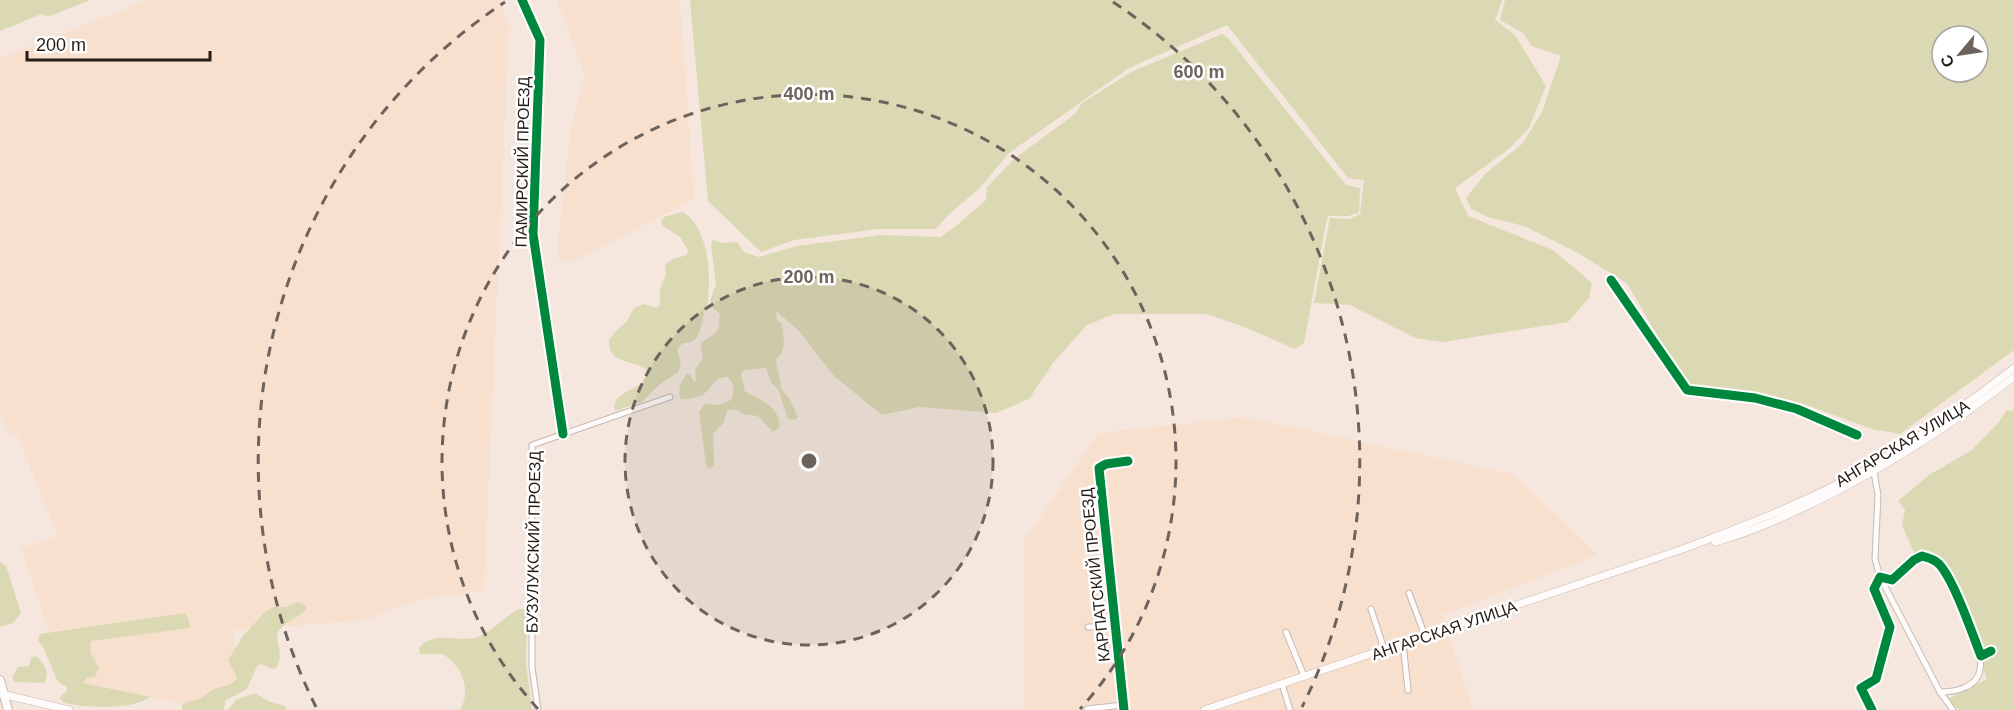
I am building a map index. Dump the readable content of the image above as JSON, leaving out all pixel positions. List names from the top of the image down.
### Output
{
  "streets": {
    "main road": ["АНГАРСКАЯ УЛИЦА"],
    "street": ["ПАМИРСКИЙ ПРОЕЗД", "БУЗУЛУКСКИЙ ПРОЕЗД", "КАРПАТСКИЙ ПРОЕЗД"]
  },
  "crossings": [
    ["ПАМИРСКИЙ ПРОЕЗД", "БУЗУЛУКСКИЙ ПРОЕЗД"]
  ],
  "scale_bar": "200 m",
  "north": "bottom left",
  "rings": ["600 m", "400 m", "200 m"]
}
